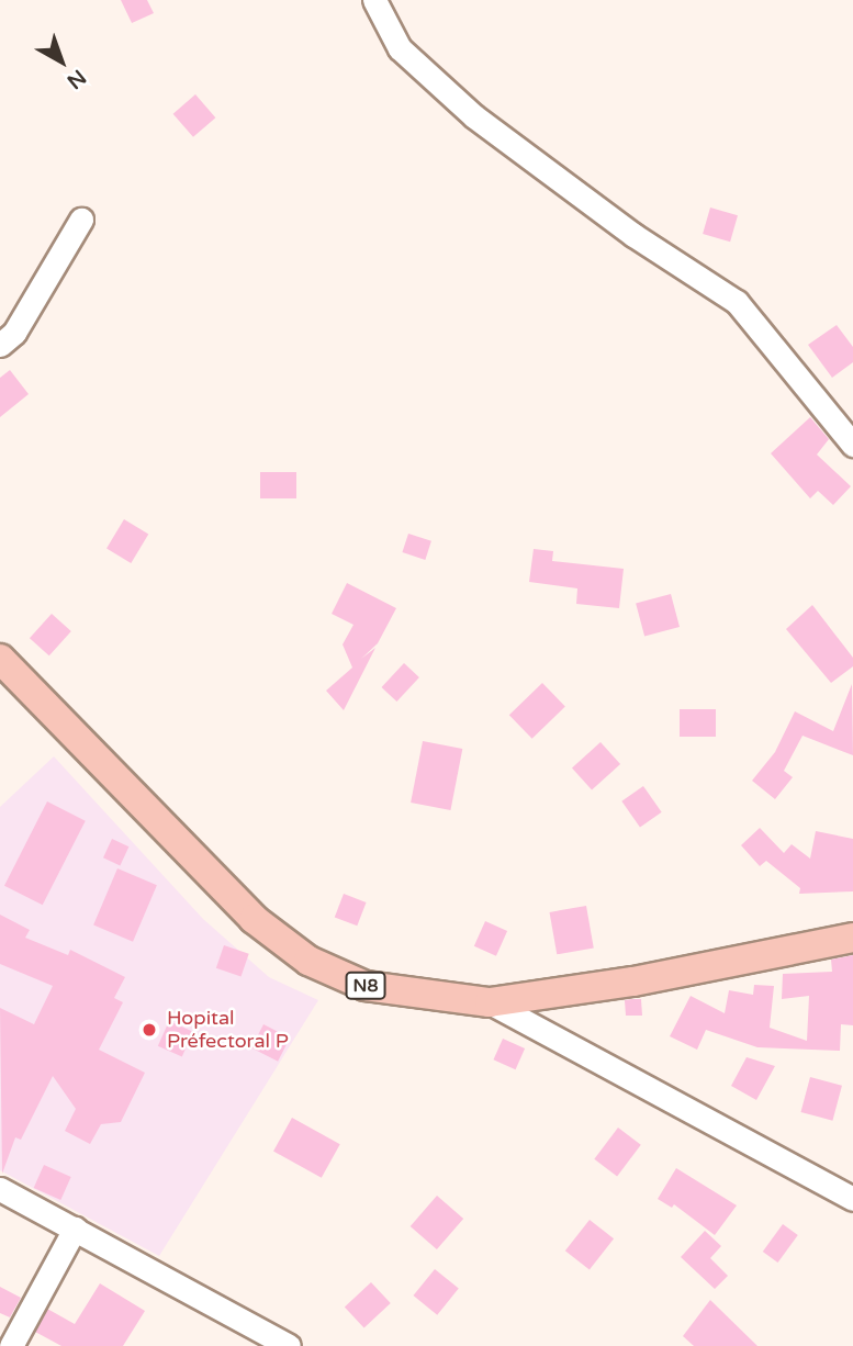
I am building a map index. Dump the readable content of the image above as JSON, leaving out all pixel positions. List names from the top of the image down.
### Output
{
  "streets": {
    "main road": ["N8"]
  },
  "places": ["Hopital Préfectoral P"],
  "north": "bottom right"
}
